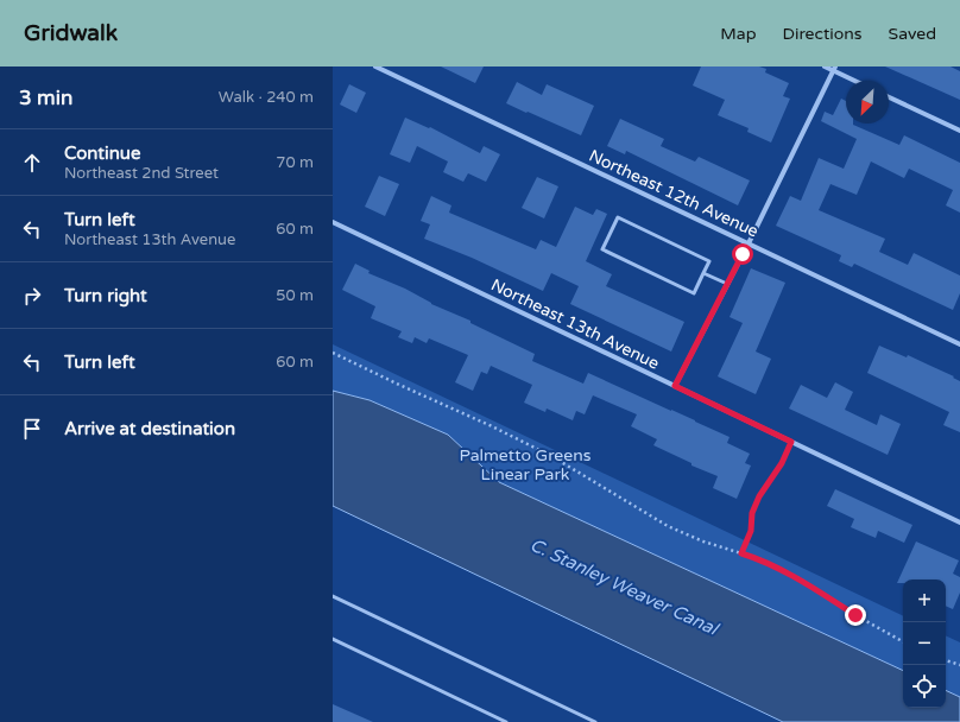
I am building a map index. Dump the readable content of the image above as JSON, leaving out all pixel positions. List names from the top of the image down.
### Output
{
  "streets": {
    "street": ["Northeast 12th Avenue", "Northeast 13th Avenue"]
  },
  "water": ["C. Stanley Weaver Canal"],
  "parks": ["Palmetto Greens Linear Park"],
  "north": "bottom left",
  "page": {
    "header": "Gridwalk",
    "nav": ["Map", "Directions", "Saved"],
    "heading": ["3 min", "Walk · 240 m"],
    "list": [
      ["Continue", "Northeast 2nd Street", "70 m"],
      ["Turn left", "Northeast 13th Avenue", "60 m"],
      ["Turn right", "50 m"],
      ["Turn left", "60 m"],
      "Arrive at destination"
    ],
    "map_buttons": ["+", "−"]
  }
}
